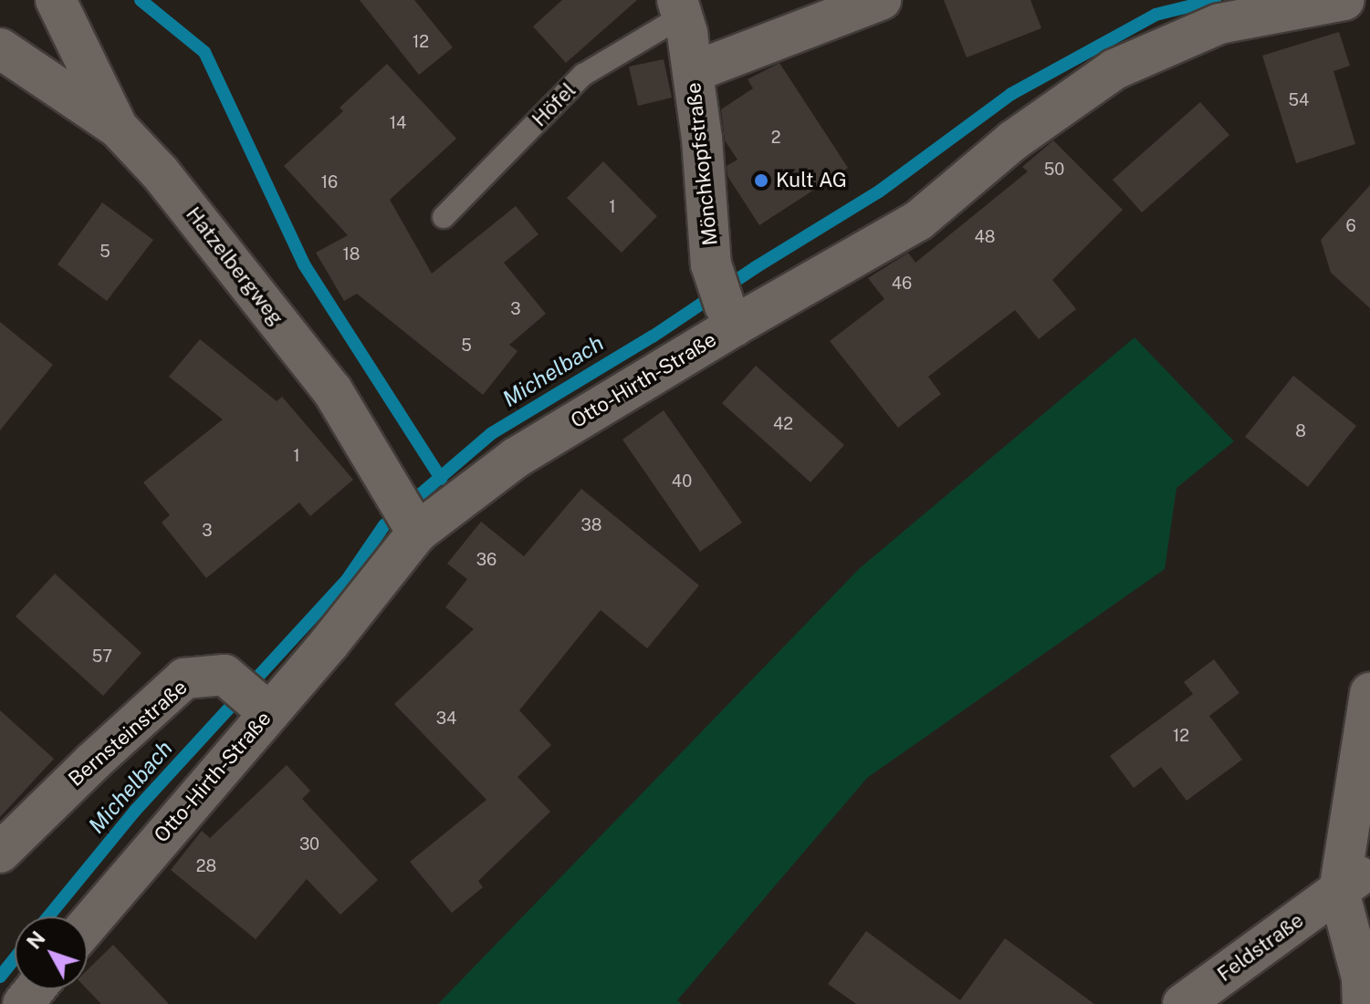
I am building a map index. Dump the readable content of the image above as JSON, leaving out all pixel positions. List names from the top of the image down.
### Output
{
  "streets": {
    "street": [
      "Mönchkopfstraße",
      "Hatzelbergweg",
      "Otto-Hirth-Straße",
      "Bernsteinstraße",
      "Feldstraße"
    ],
    "lane": ["Höfel"]
  },
  "crossings": [
    ["Höfel", "Mönchkopfstraße"],
    ["Mönchkopfstraße", "Otto-Hirth-Straße"],
    ["Hatzelbergweg", "Otto-Hirth-Straße"],
    ["Otto-Hirth-Straße", "Bernsteinstraße"]
  ],
  "water": ["Michelbach"],
  "places": ["Kult AG"],
  "house_numbers": [
    "12",
    "54",
    "14",
    "2",
    "50",
    "16",
    "1",
    "6",
    "48",
    "5",
    "18",
    "46",
    "3",
    "5",
    "42",
    "8",
    "1",
    "40",
    "38",
    "3",
    "36",
    "57",
    "34",
    "12",
    "30",
    "28"
  ],
  "north": "top left"
}
